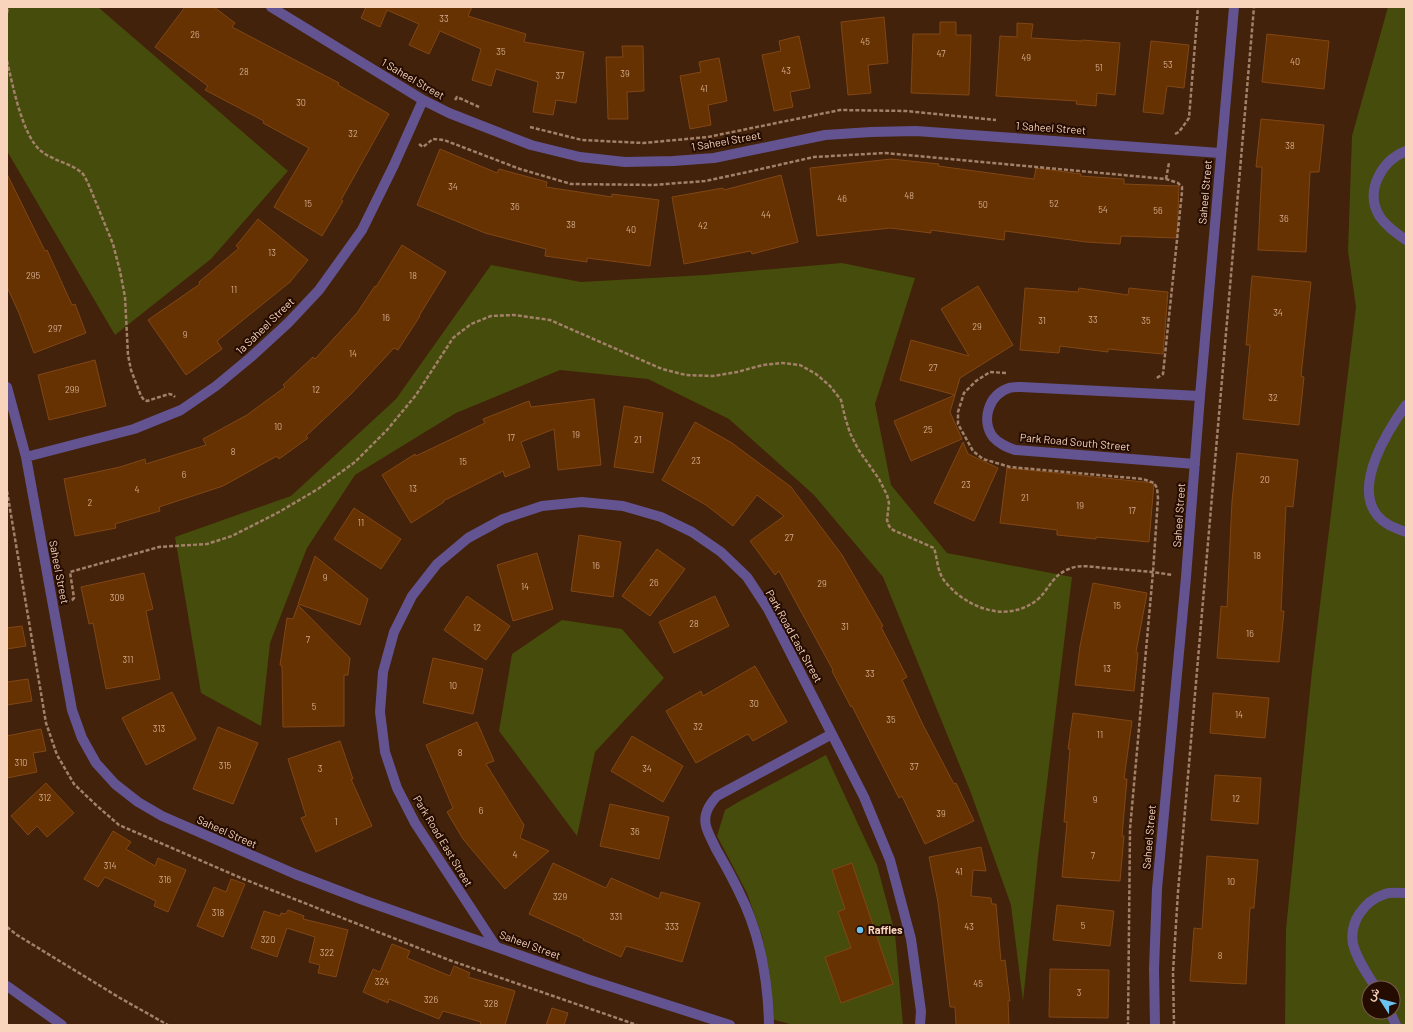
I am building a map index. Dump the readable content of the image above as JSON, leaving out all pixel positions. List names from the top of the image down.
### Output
{
  "streets": {
    "street": [
      "1 Saheel Street",
      "Saheel Street",
      "1a Saheel Street",
      "Park Road South Street",
      "Park Road East Street"
    ]
  },
  "crossings": [
    ["1 Saheel Street", "Saheel Street"],
    ["1 Saheel Street", "1a Saheel Street"],
    ["Saheel Street", "1a Saheel Street"],
    ["Saheel Street", "Park Road South Street"],
    ["Saheel Street", "Park Road East Street"]
  ],
  "places": ["Raffles"],
  "house_numbers": [
    "33",
    "26",
    "45",
    "35",
    "47",
    "49",
    "40",
    "53",
    "51",
    "43",
    "28",
    "39",
    "37",
    "41",
    "30",
    "32",
    "38",
    "34",
    "48",
    "46",
    "15",
    "52",
    "50",
    "36",
    "54",
    "56",
    "44",
    "36",
    "38",
    "42",
    "40",
    "13",
    "295",
    "18",
    "11",
    "34",
    "16",
    "33",
    "31",
    "35",
    "29",
    "297",
    "9",
    "14",
    "27",
    "299",
    "12",
    "32",
    "10",
    "25",
    "19",
    "17",
    "21",
    "8",
    "23",
    "15",
    "6",
    "20",
    "23",
    "13",
    "4",
    "21",
    "2",
    "19",
    "17",
    "11",
    "27",
    "18",
    "16",
    "9",
    "26",
    "29",
    "14",
    "309",
    "15",
    "28",
    "31",
    "12",
    "16",
    "7",
    "311",
    "13",
    "33",
    "10",
    "30",
    "5",
    "14",
    "35",
    "32",
    "313",
    "11",
    "8",
    "310",
    "315",
    "37",
    "3",
    "34",
    "312",
    "12",
    "9",
    "6",
    "39",
    "1",
    "36",
    "4",
    "7",
    "314",
    "41",
    "316",
    "10",
    "329",
    "318",
    "331",
    "5",
    "333",
    "43",
    "320",
    "322",
    "8",
    "324",
    "45",
    "3",
    "326",
    "328"
  ],
  "north": "top left"
}
